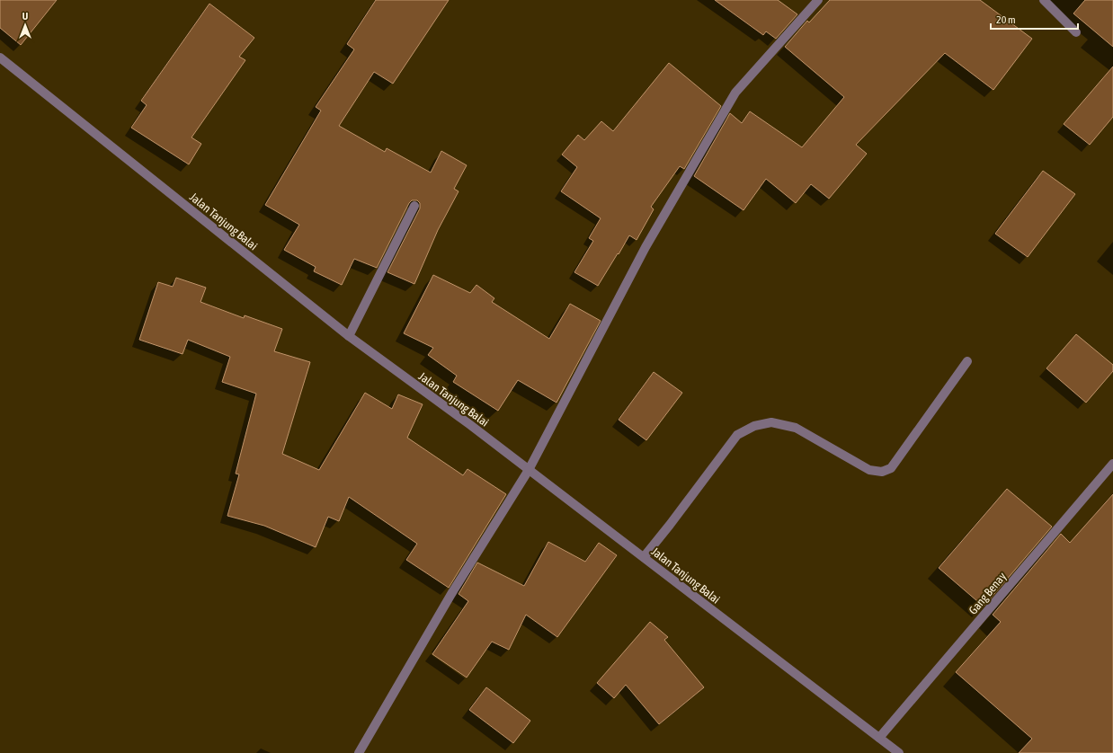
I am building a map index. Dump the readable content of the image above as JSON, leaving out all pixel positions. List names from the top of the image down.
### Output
{
  "streets": {
    "street": ["Jalan Tanjung Balai", "Gang Benay"]
  },
  "crossings": [
    ["Jalan Tanjung Balai", "Gang Benay"]
  ],
  "scale_bar": "20 m",
  "north": "top"
}
